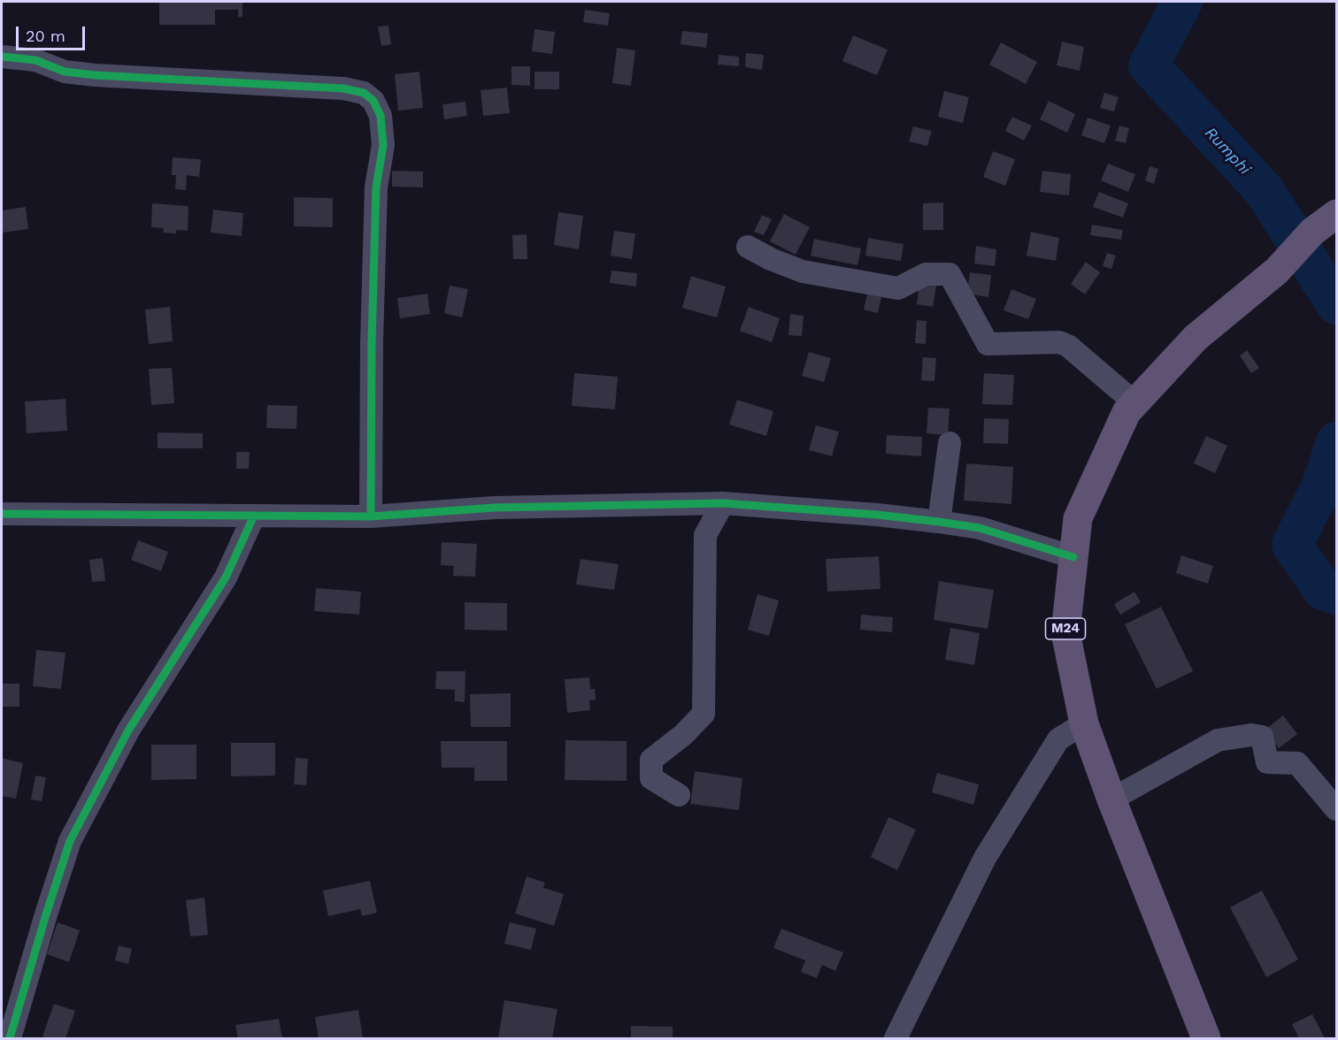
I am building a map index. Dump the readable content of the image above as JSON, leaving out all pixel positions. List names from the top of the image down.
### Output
{
  "streets": {
    "main road": ["M24"]
  },
  "water": ["Rumphi"],
  "scale_bar": "20 m"
}
